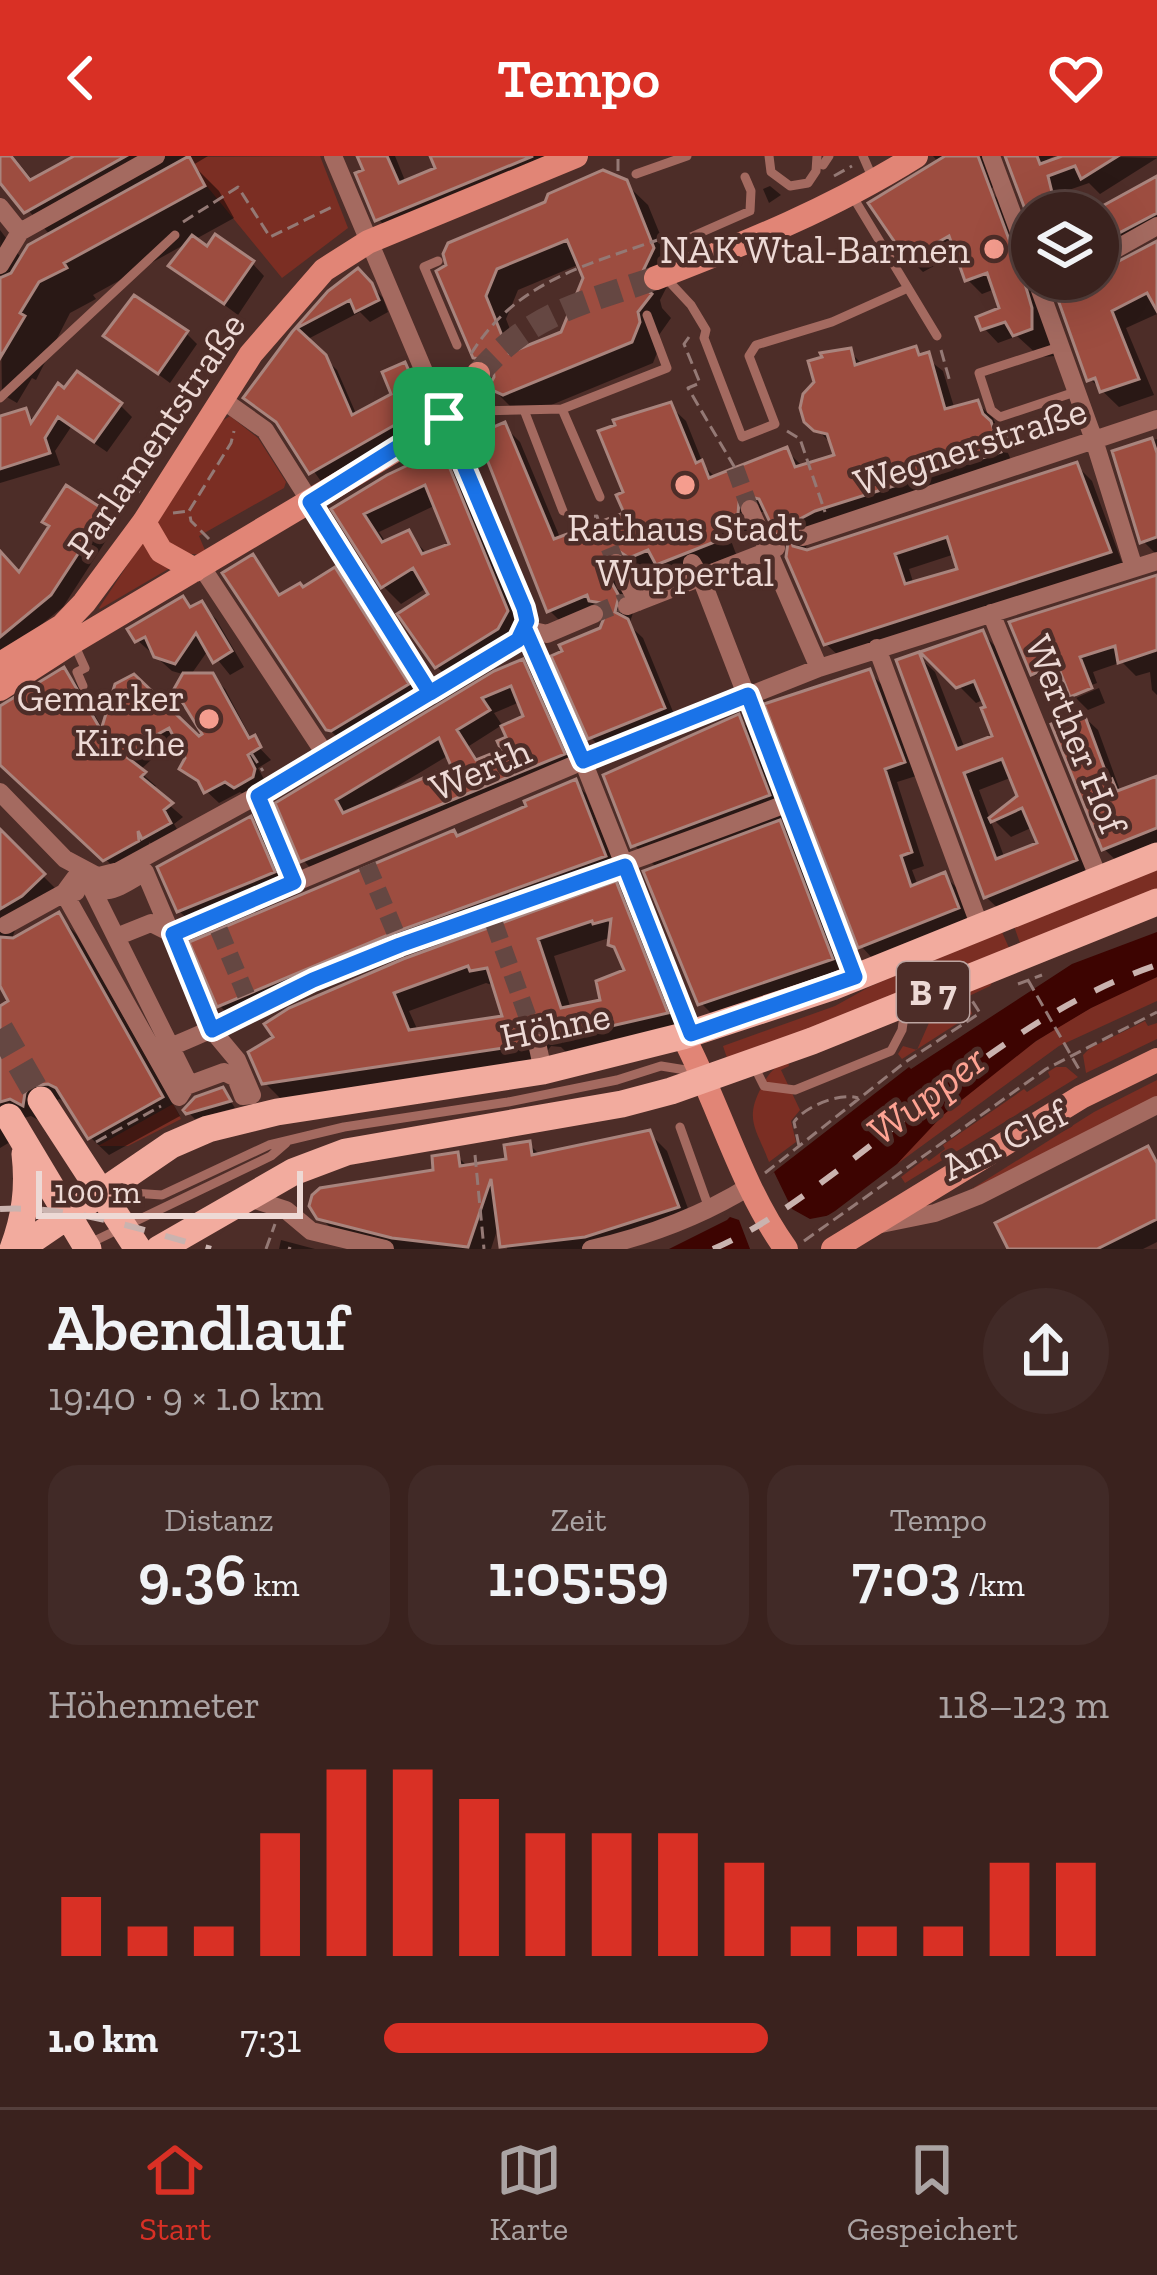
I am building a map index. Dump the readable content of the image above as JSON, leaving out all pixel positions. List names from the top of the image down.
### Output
{
  "streets": {
    "main road": [
      "Parlamentstraße",
      "B 7",
      "Höhne",
      "Am Clef"
    ],
    "street": ["Wegnerstraße", "Werther Hof", "Werth"]
  },
  "crossings": [
    ["Werther Hof", "Werth"],
    ["Werther Hof", "Höhne"],
    ["B 7", "Höhne"]
  ],
  "water": ["Wupper"],
  "places": ["NAK Wtal-Barmen", "Rathaus Stadt Wuppertal", "Gemarker Kirche"],
  "scale_bar": "100 m",
  "page": {
    "header": "Tempo",
    "scale": "100 m",
    "heading": ["Abendlauf", "19:40 · 9 × 1.0 km"],
    "stats": [
      ["Distanz", "9.36 km"],
      ["Zeit", "1:05:59"],
      ["Tempo", "7:03 /km"]
    ],
    "chart": ["Höhenmeter", "118–123 m"],
    "list": [
      {
        "name": "1.0 km",
        "note": "7:31"
      }
    ],
    "tabs": ["Start", "Karte", "Gespeichert"]
  }
}
